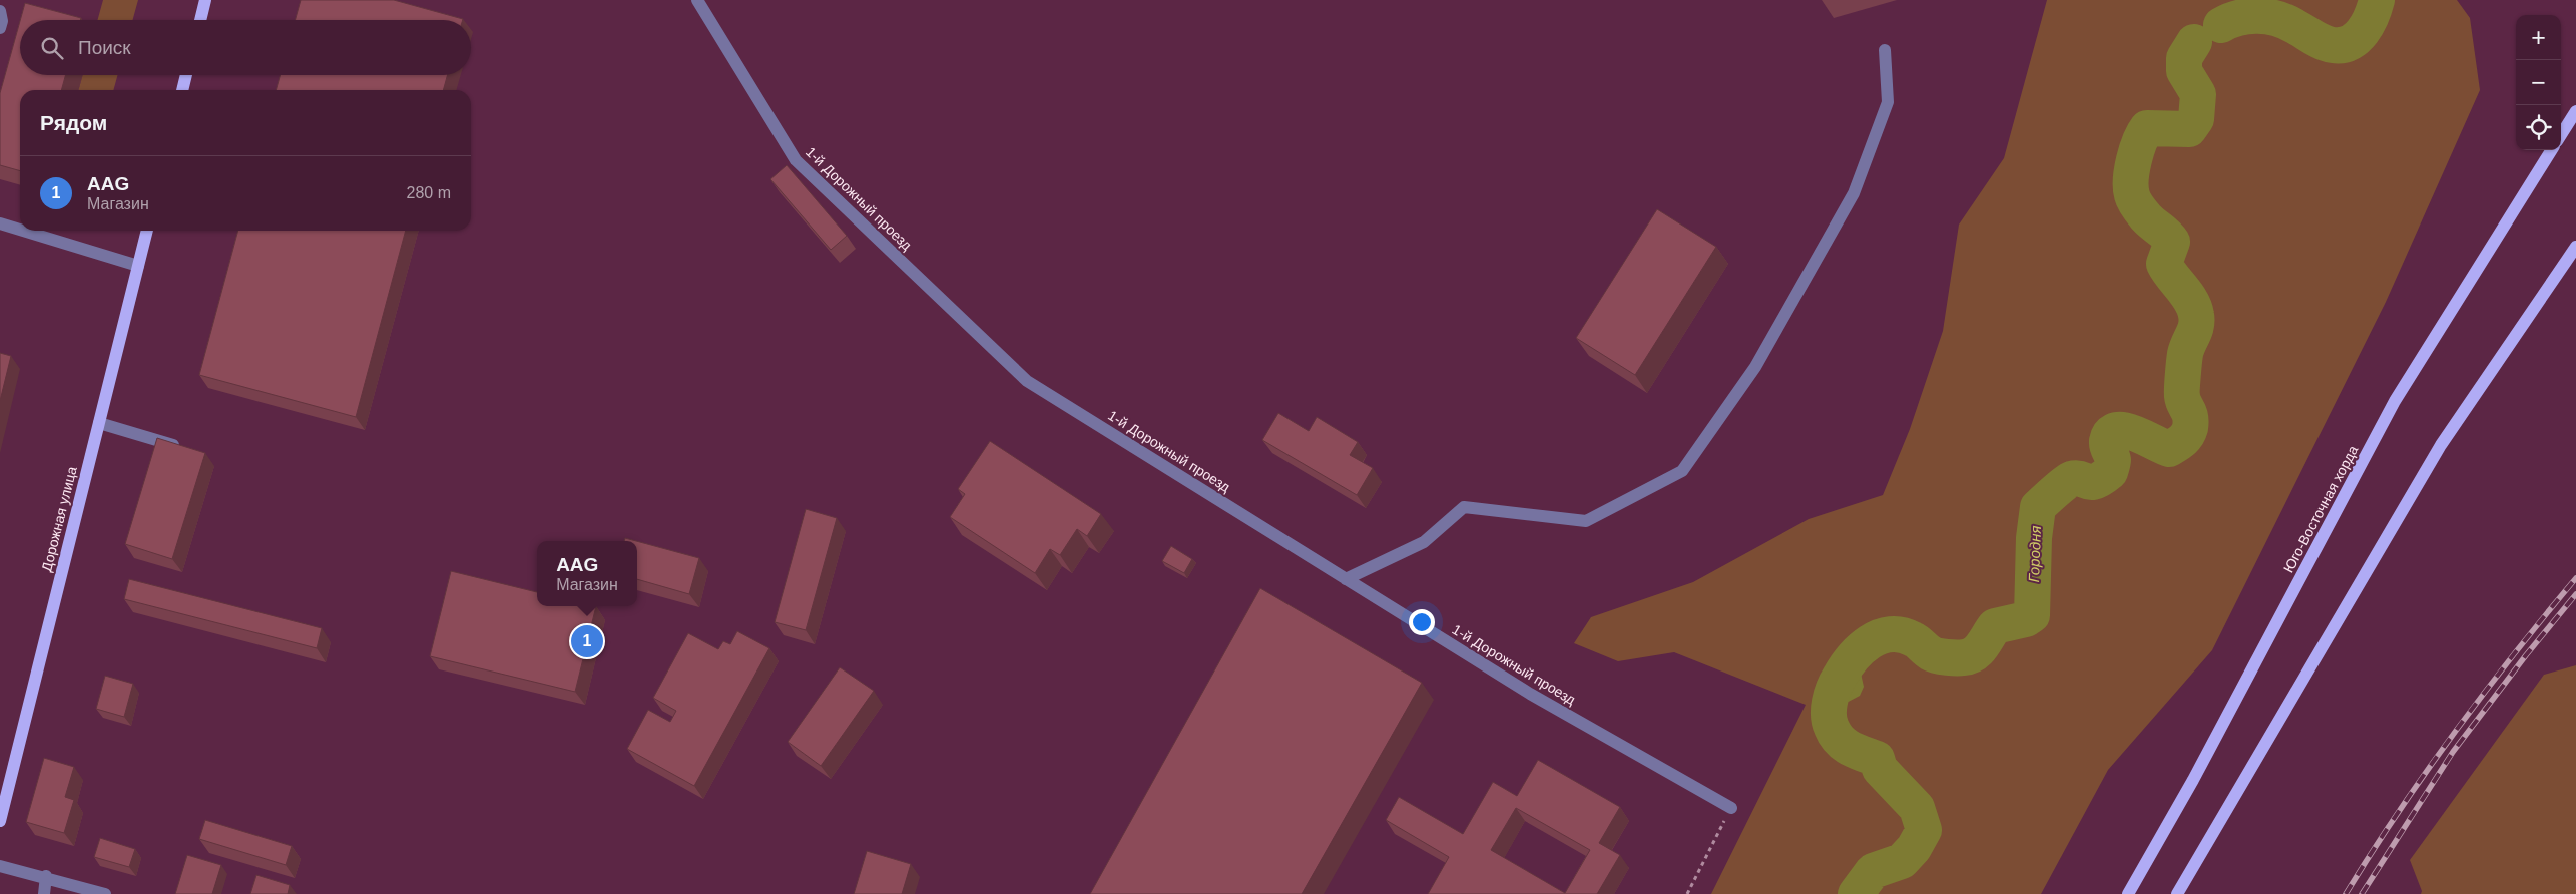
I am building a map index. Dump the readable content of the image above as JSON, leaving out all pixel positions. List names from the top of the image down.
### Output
{
  "streets": {
    "main road": ["Юго-Восточная хорда", "Дорожная улица"],
    "street": ["1-й Дорожный проезд"]
  },
  "water": ["Городня"],
  "page": {
    "map_buttons": ["+", "−"],
    "search": "Поиск",
    "heading": "Рядом",
    "list": [
      {
        "mark": "1",
        "name": "AAG",
        "note": "Магазин",
        "value": "280 m"
      }
    ],
    "popup": ["AAG", "Магазин"],
    "pins": "1"
  }
}
